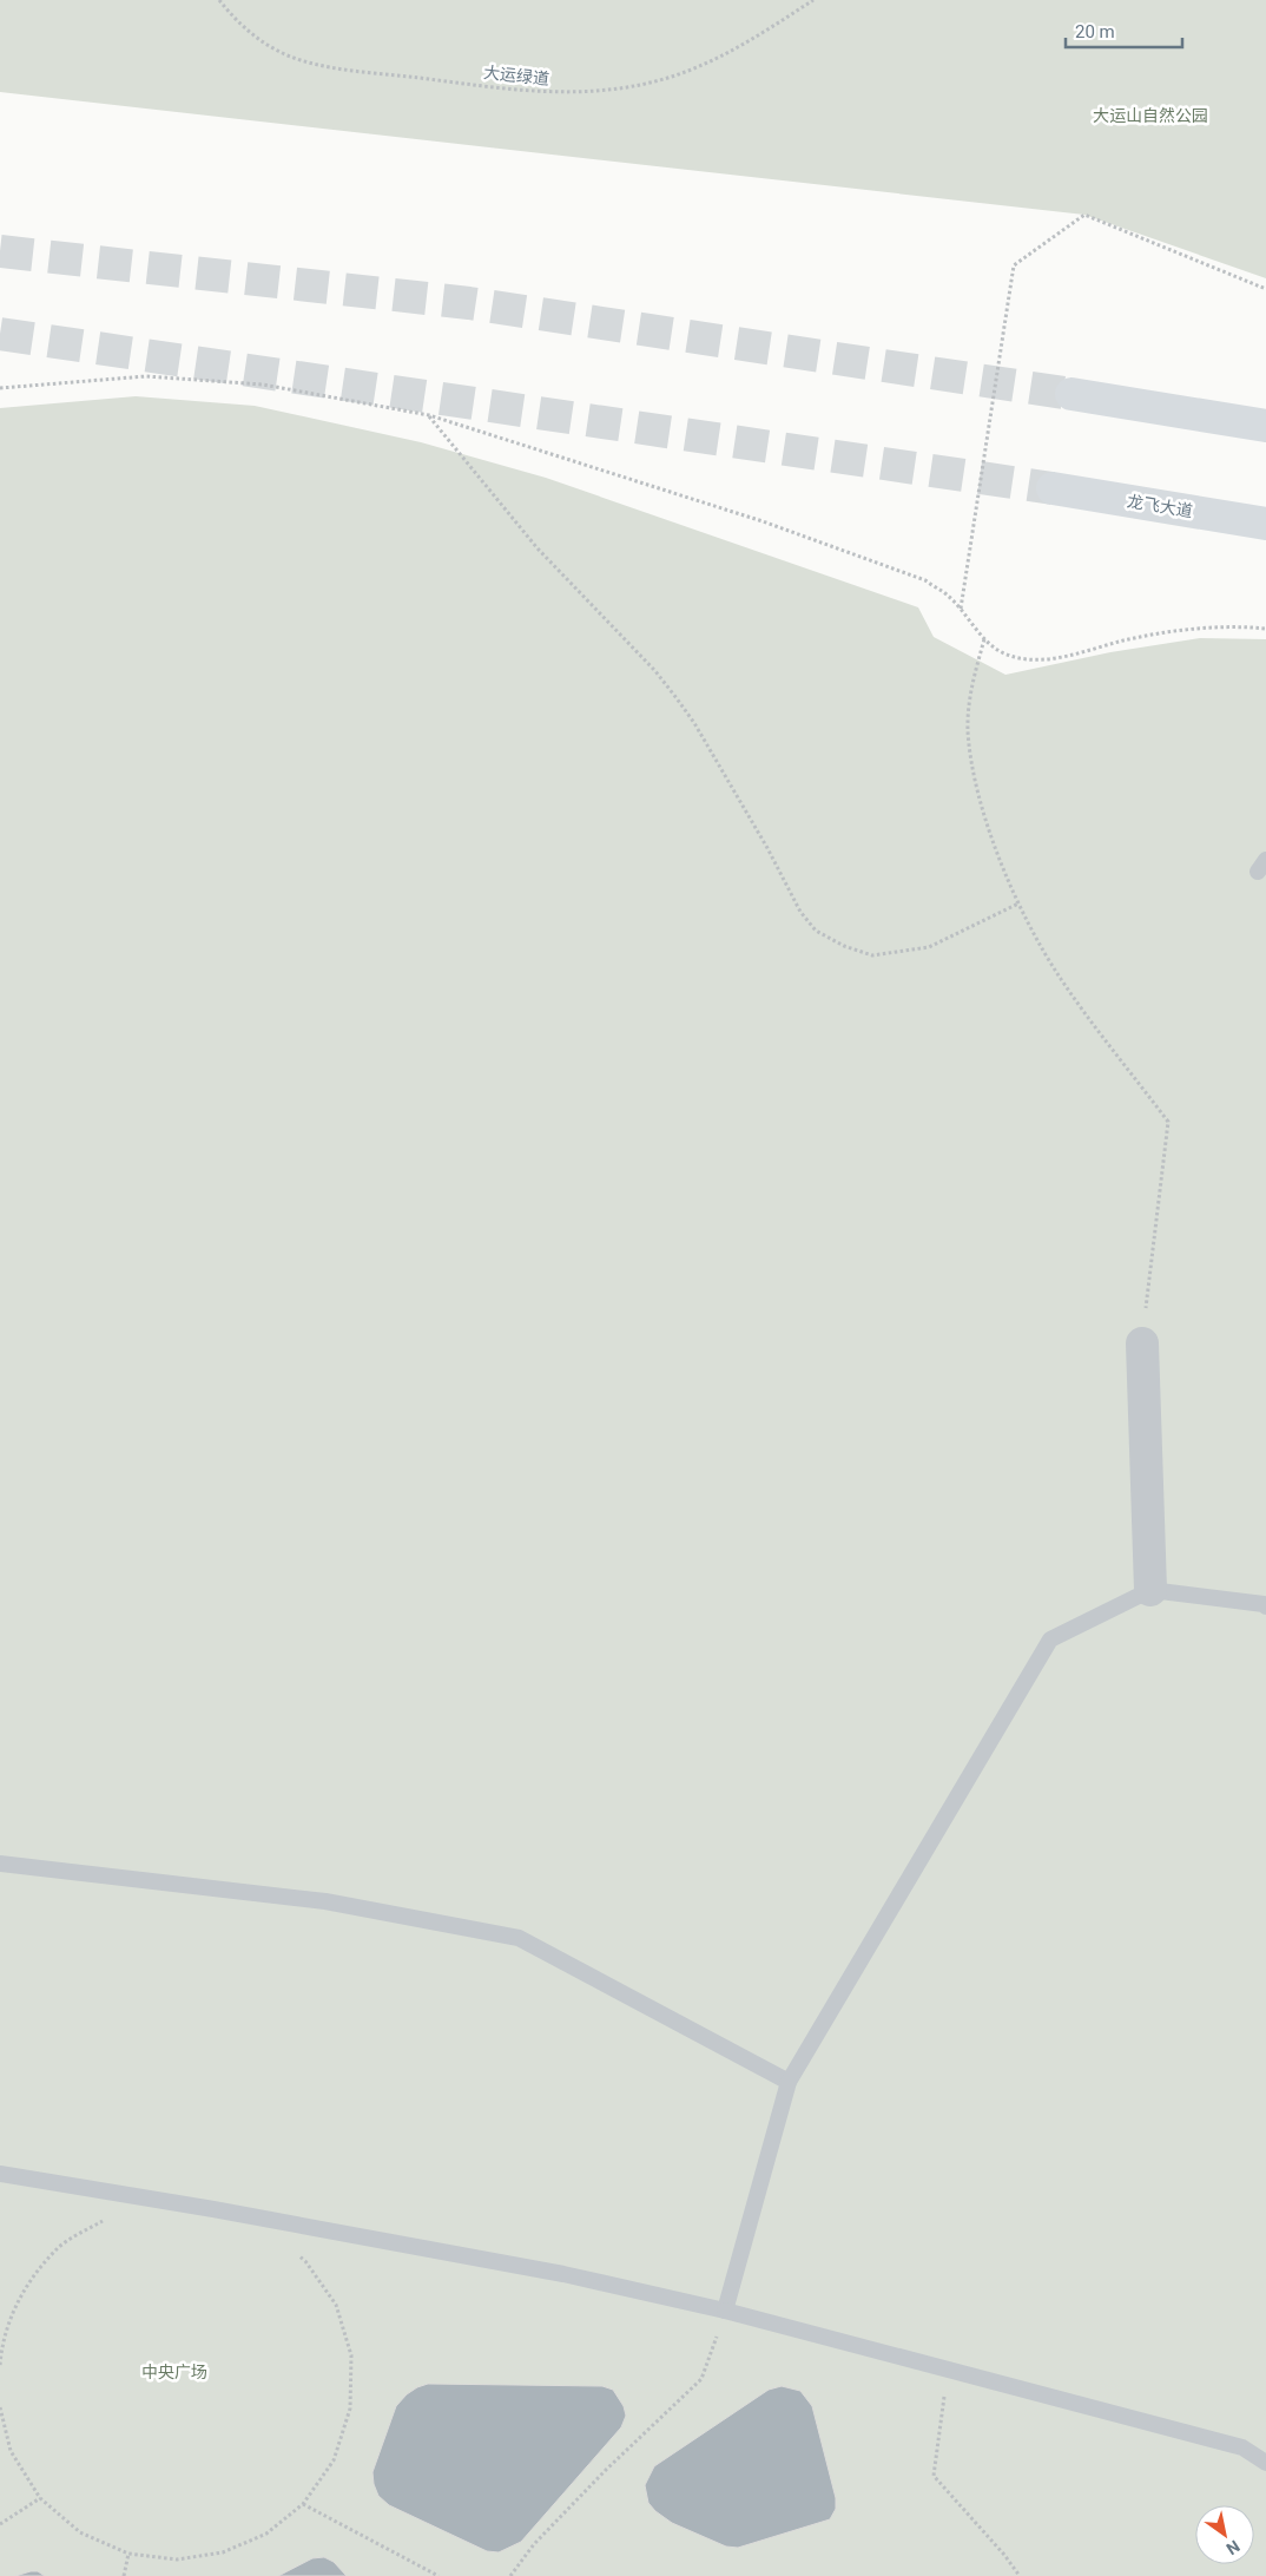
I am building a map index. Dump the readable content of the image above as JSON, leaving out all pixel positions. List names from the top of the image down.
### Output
{
  "streets": {
    "main road": ["龙飞大道"],
    "path": ["大运绿道"]
  },
  "parks": ["大运山自然公园", "中央广场"],
  "scale_bar": "20 m",
  "north": "bottom right"
}
